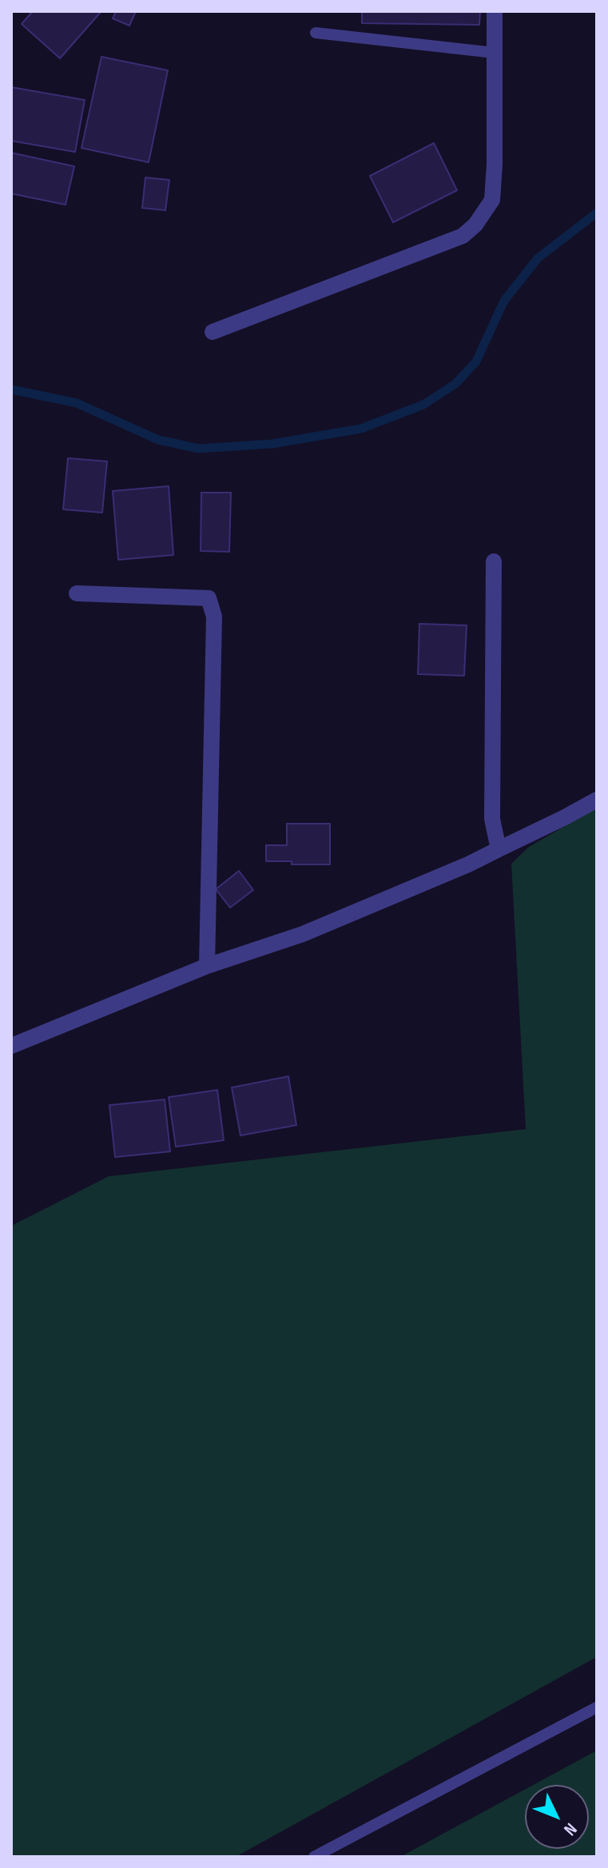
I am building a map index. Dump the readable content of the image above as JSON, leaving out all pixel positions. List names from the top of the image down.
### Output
{
  "north": "bottom right"
}
